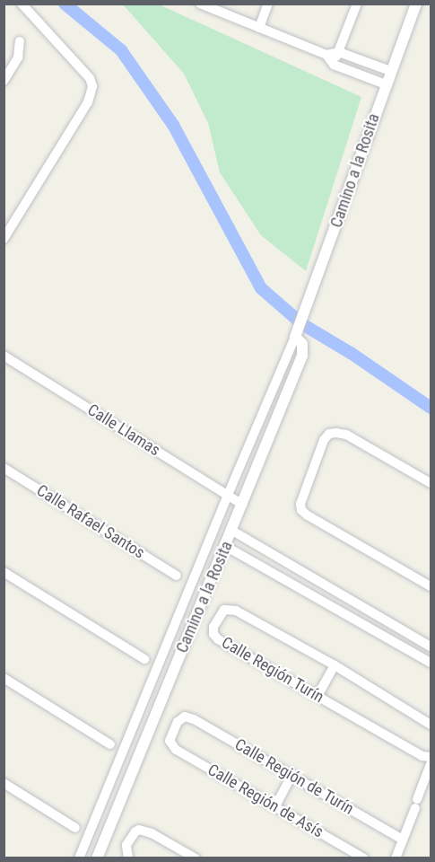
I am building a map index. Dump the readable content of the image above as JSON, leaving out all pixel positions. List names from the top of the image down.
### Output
{
  "streets": {
    "street": [
      "Camino a la Rosita",
      "Calle Llamas",
      "Calle Rafael Santos",
      "Calle Región Turín",
      "Calle Región de Turín",
      "Calle Región de Asís"
    ]
  },
  "crossings": [
    ["Camino a la Rosita", "Calle Llamas"],
    ["Calle Región de Turín", "Calle Región de Asís"]
  ]
}
